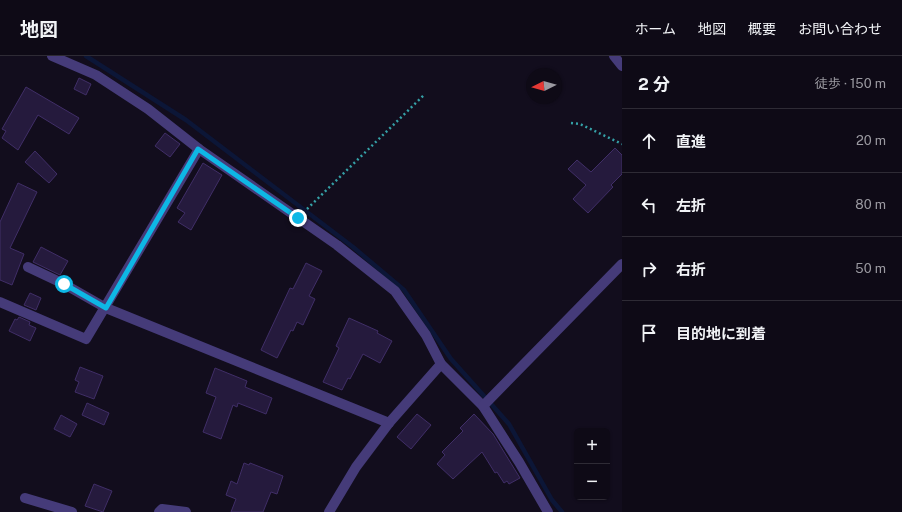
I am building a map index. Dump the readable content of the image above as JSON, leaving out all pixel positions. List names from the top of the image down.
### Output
{
  "north": "left",
  "page": {
    "header": "地図",
    "nav": [
      "ホーム",
      "地図",
      "概要",
      "お問い合わせ"
    ],
    "heading": ["2 分", "徒歩 · 150 m"],
    "list": [
      ["直進", "20 m"],
      ["左折", "80 m"],
      ["右折", "50 m"],
      "目的地に到着"
    ],
    "map_buttons": ["+", "−"]
  }
}
